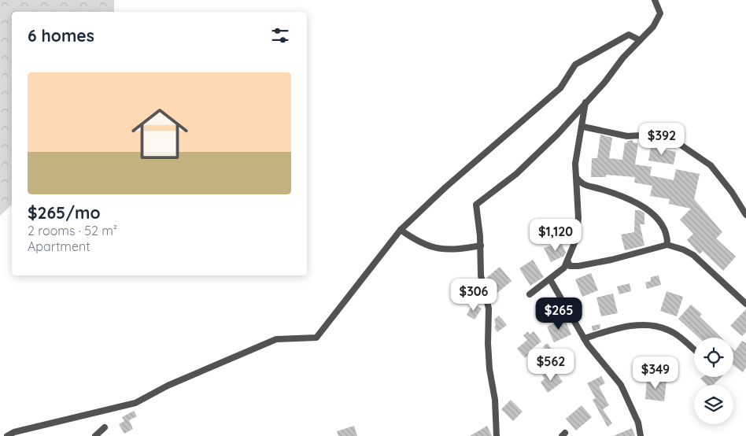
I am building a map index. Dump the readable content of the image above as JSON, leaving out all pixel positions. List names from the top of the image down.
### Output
{
  "page": {
    "heading": "6 homes",
    "list": [
      {
        "name": "$265/mo",
        "note": "2 rooms · 52 m² · Apartment"
      }
    ],
    "price": [
      "$392",
      "$1,120",
      "$306",
      "$265",
      "$562",
      "$349"
    ]
  }
}
